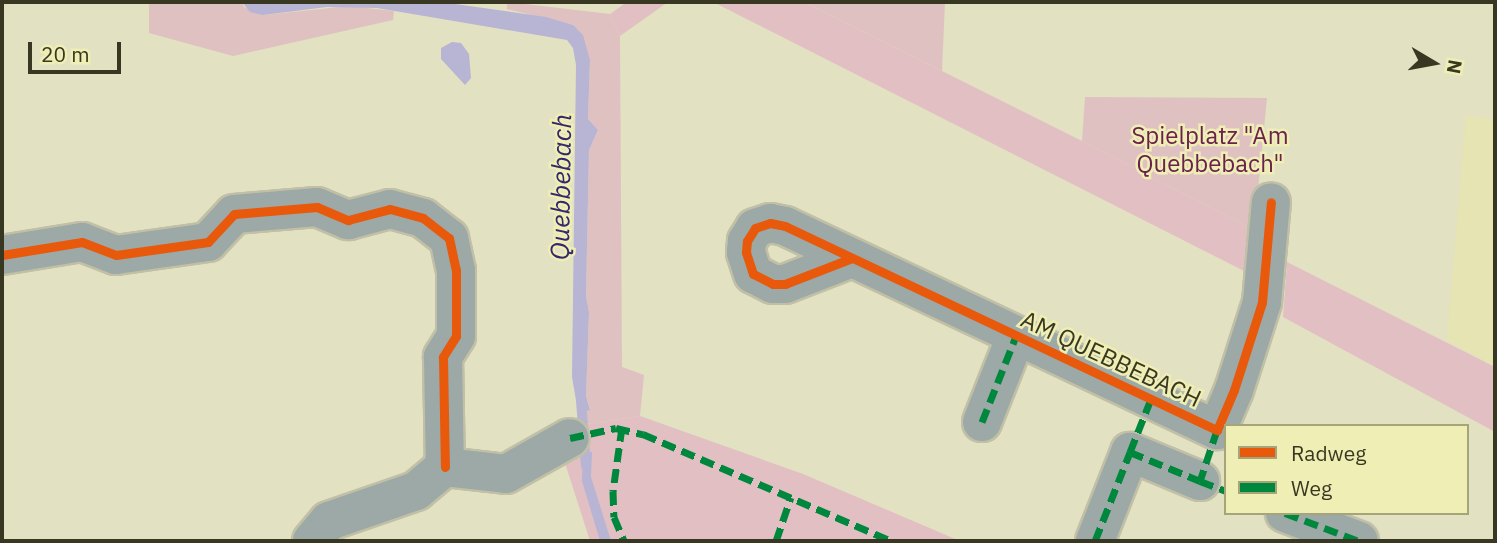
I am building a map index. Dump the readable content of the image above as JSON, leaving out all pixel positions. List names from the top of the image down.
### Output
{
  "streets": {
    "street": ["AM QUEBBEBACH"]
  },
  "water": ["Quebbebach"],
  "parks": ["Spielplatz \"Am Quebbebach\""],
  "legend": ["Radweg", "Weg"],
  "scale_bar": "20 m",
  "north": "right"
}
